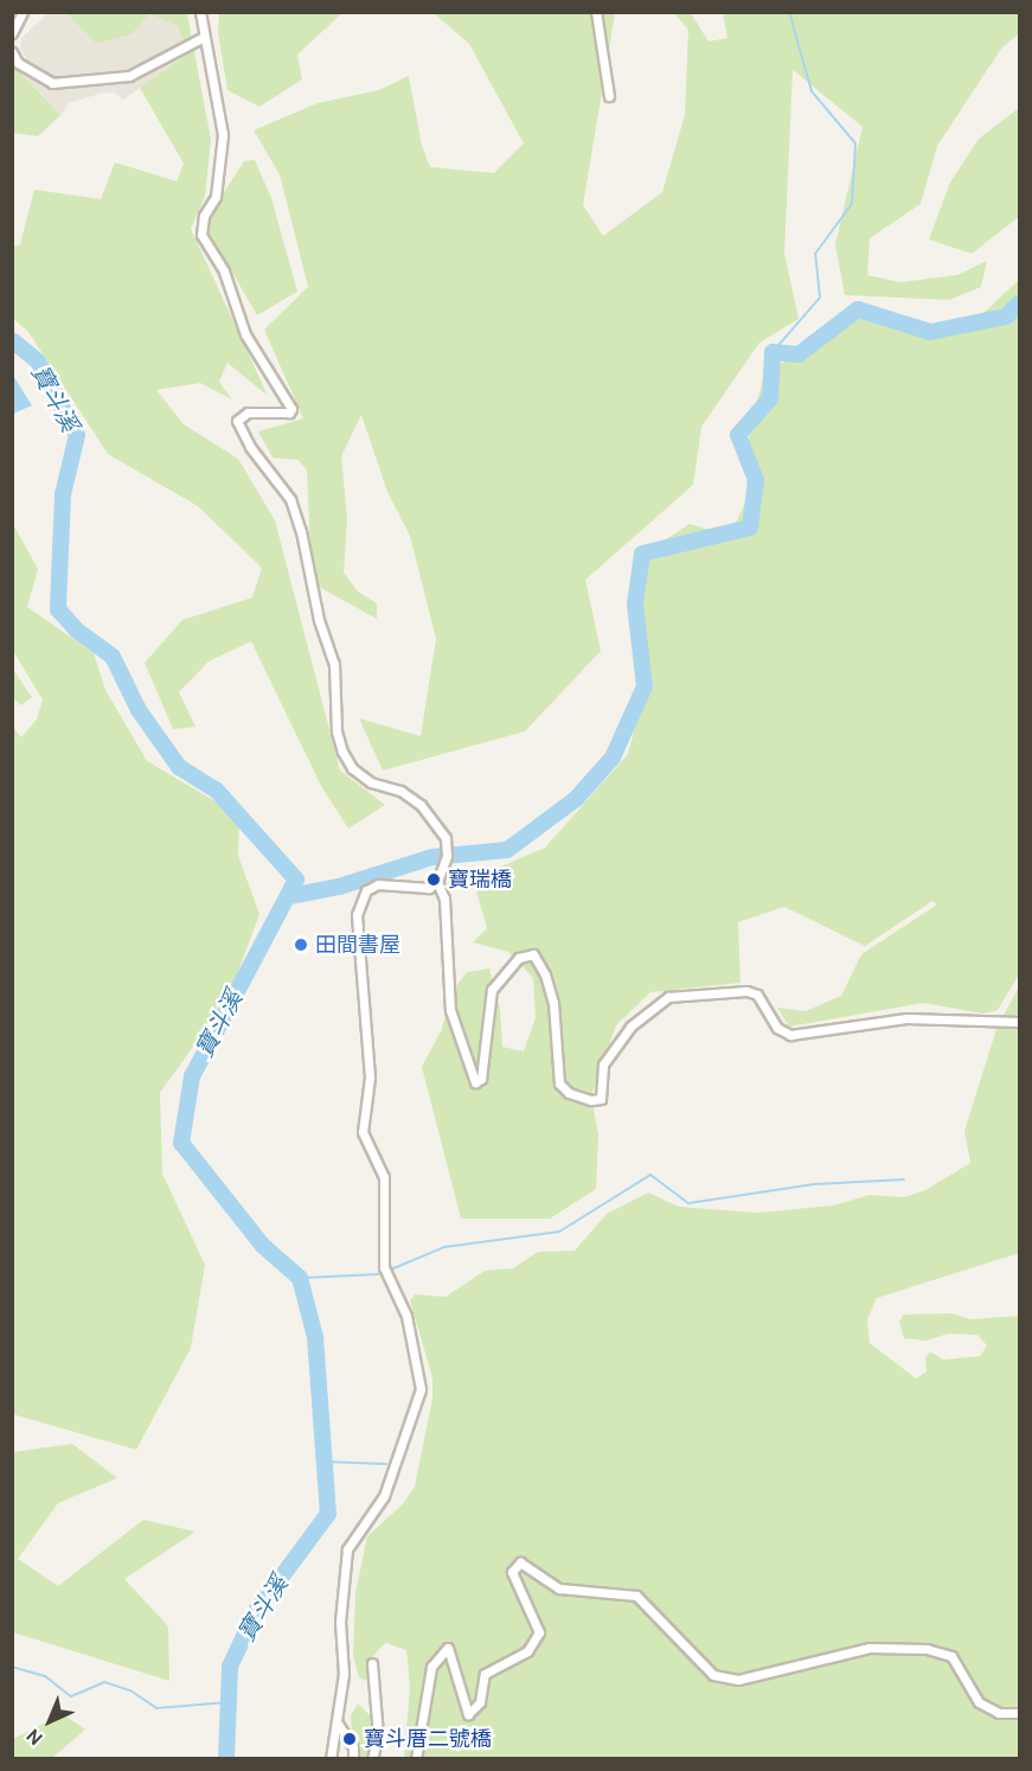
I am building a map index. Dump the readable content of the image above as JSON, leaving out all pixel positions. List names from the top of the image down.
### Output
{
  "water": ["寶斗溪"],
  "places": ["寶瑞橋", "田間書屋", "寶斗厝二號橋"],
  "north": "bottom left"
}
